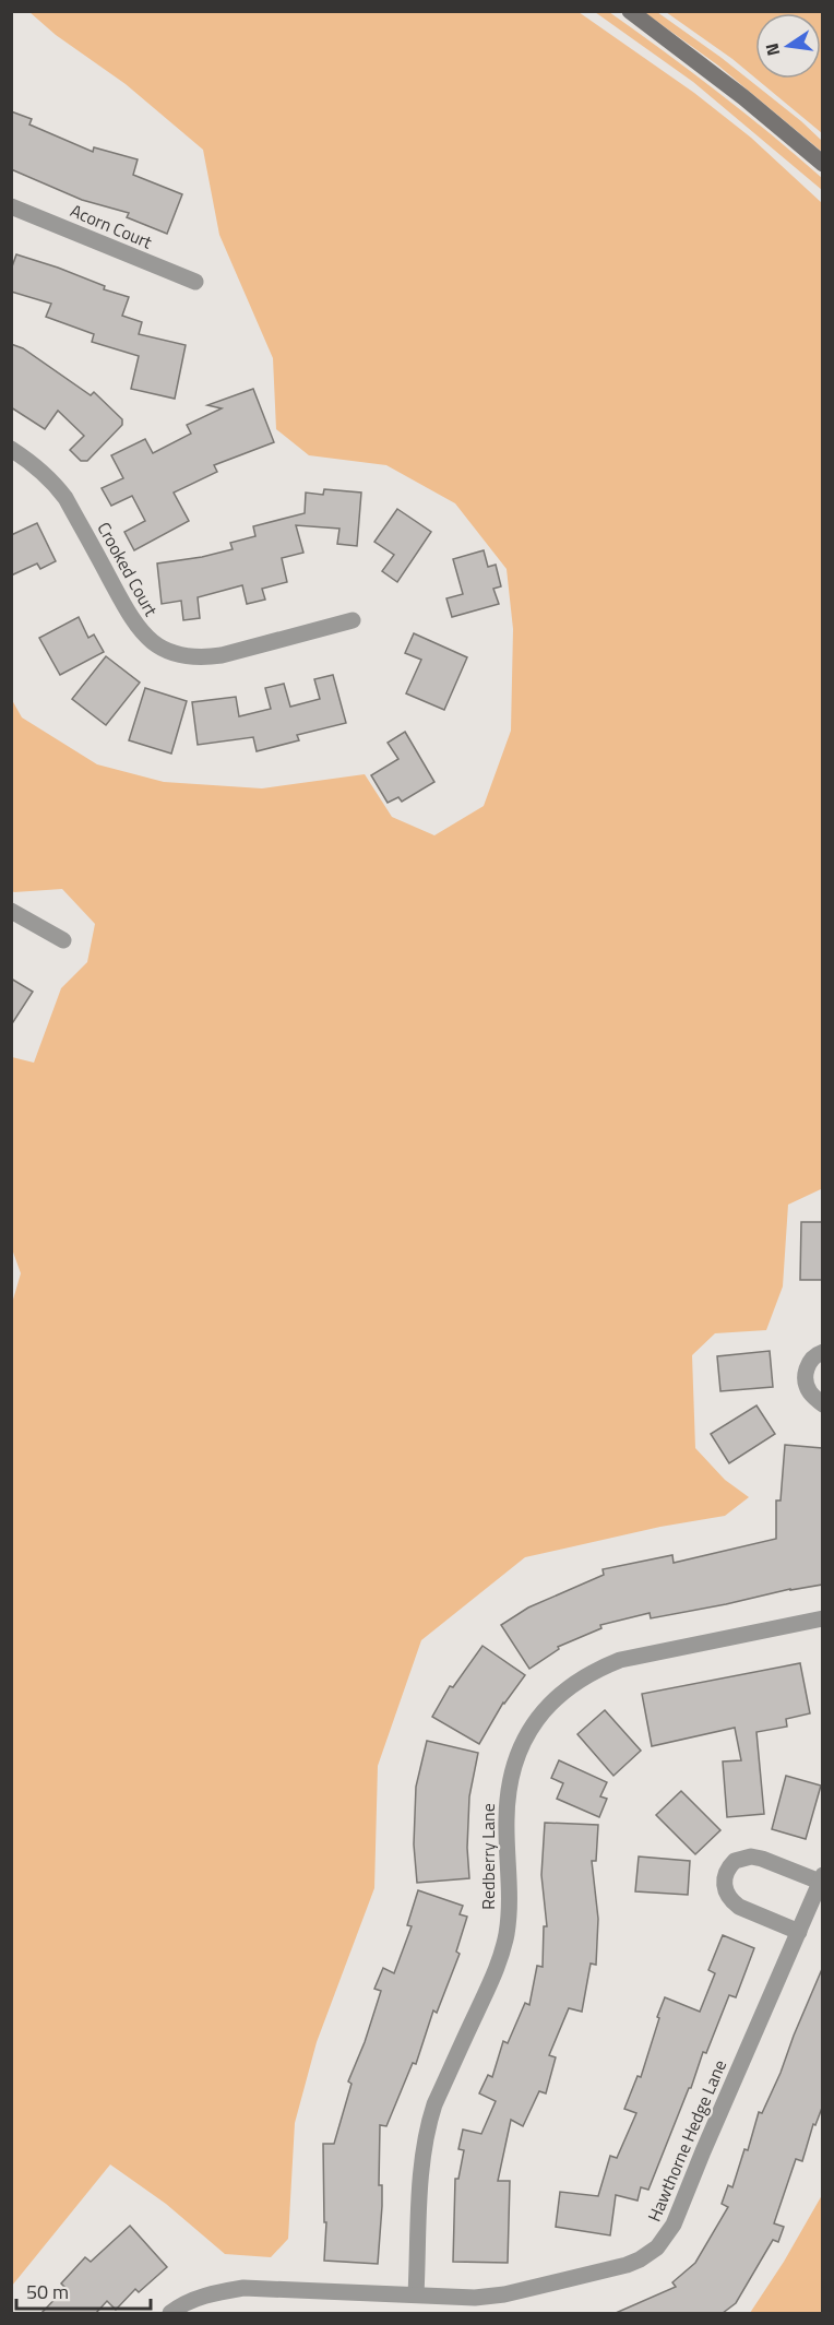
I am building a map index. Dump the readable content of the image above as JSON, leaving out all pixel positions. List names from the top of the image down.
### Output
{
  "streets": {
    "street": [
      "Acorn Court",
      "Crooked Court",
      "Redberry Lane",
      "Hawthorne Hedge Lane"
    ]
  },
  "crossings": [
    ["Redberry Lane", "Hawthorne Hedge Lane"]
  ],
  "scale_bar": "50 m",
  "north": "left"
}
